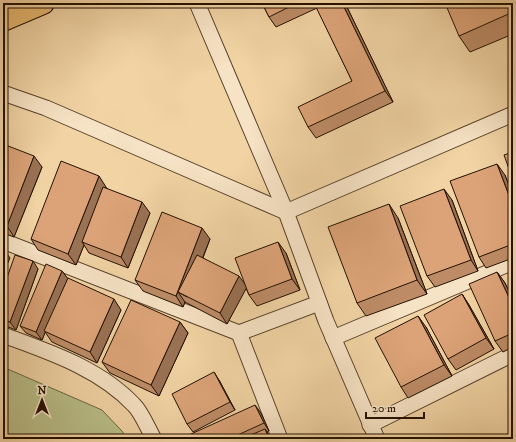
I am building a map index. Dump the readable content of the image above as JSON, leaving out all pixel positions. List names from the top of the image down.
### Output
{
  "scale_bar": "20 m",
  "north": "top"
}
